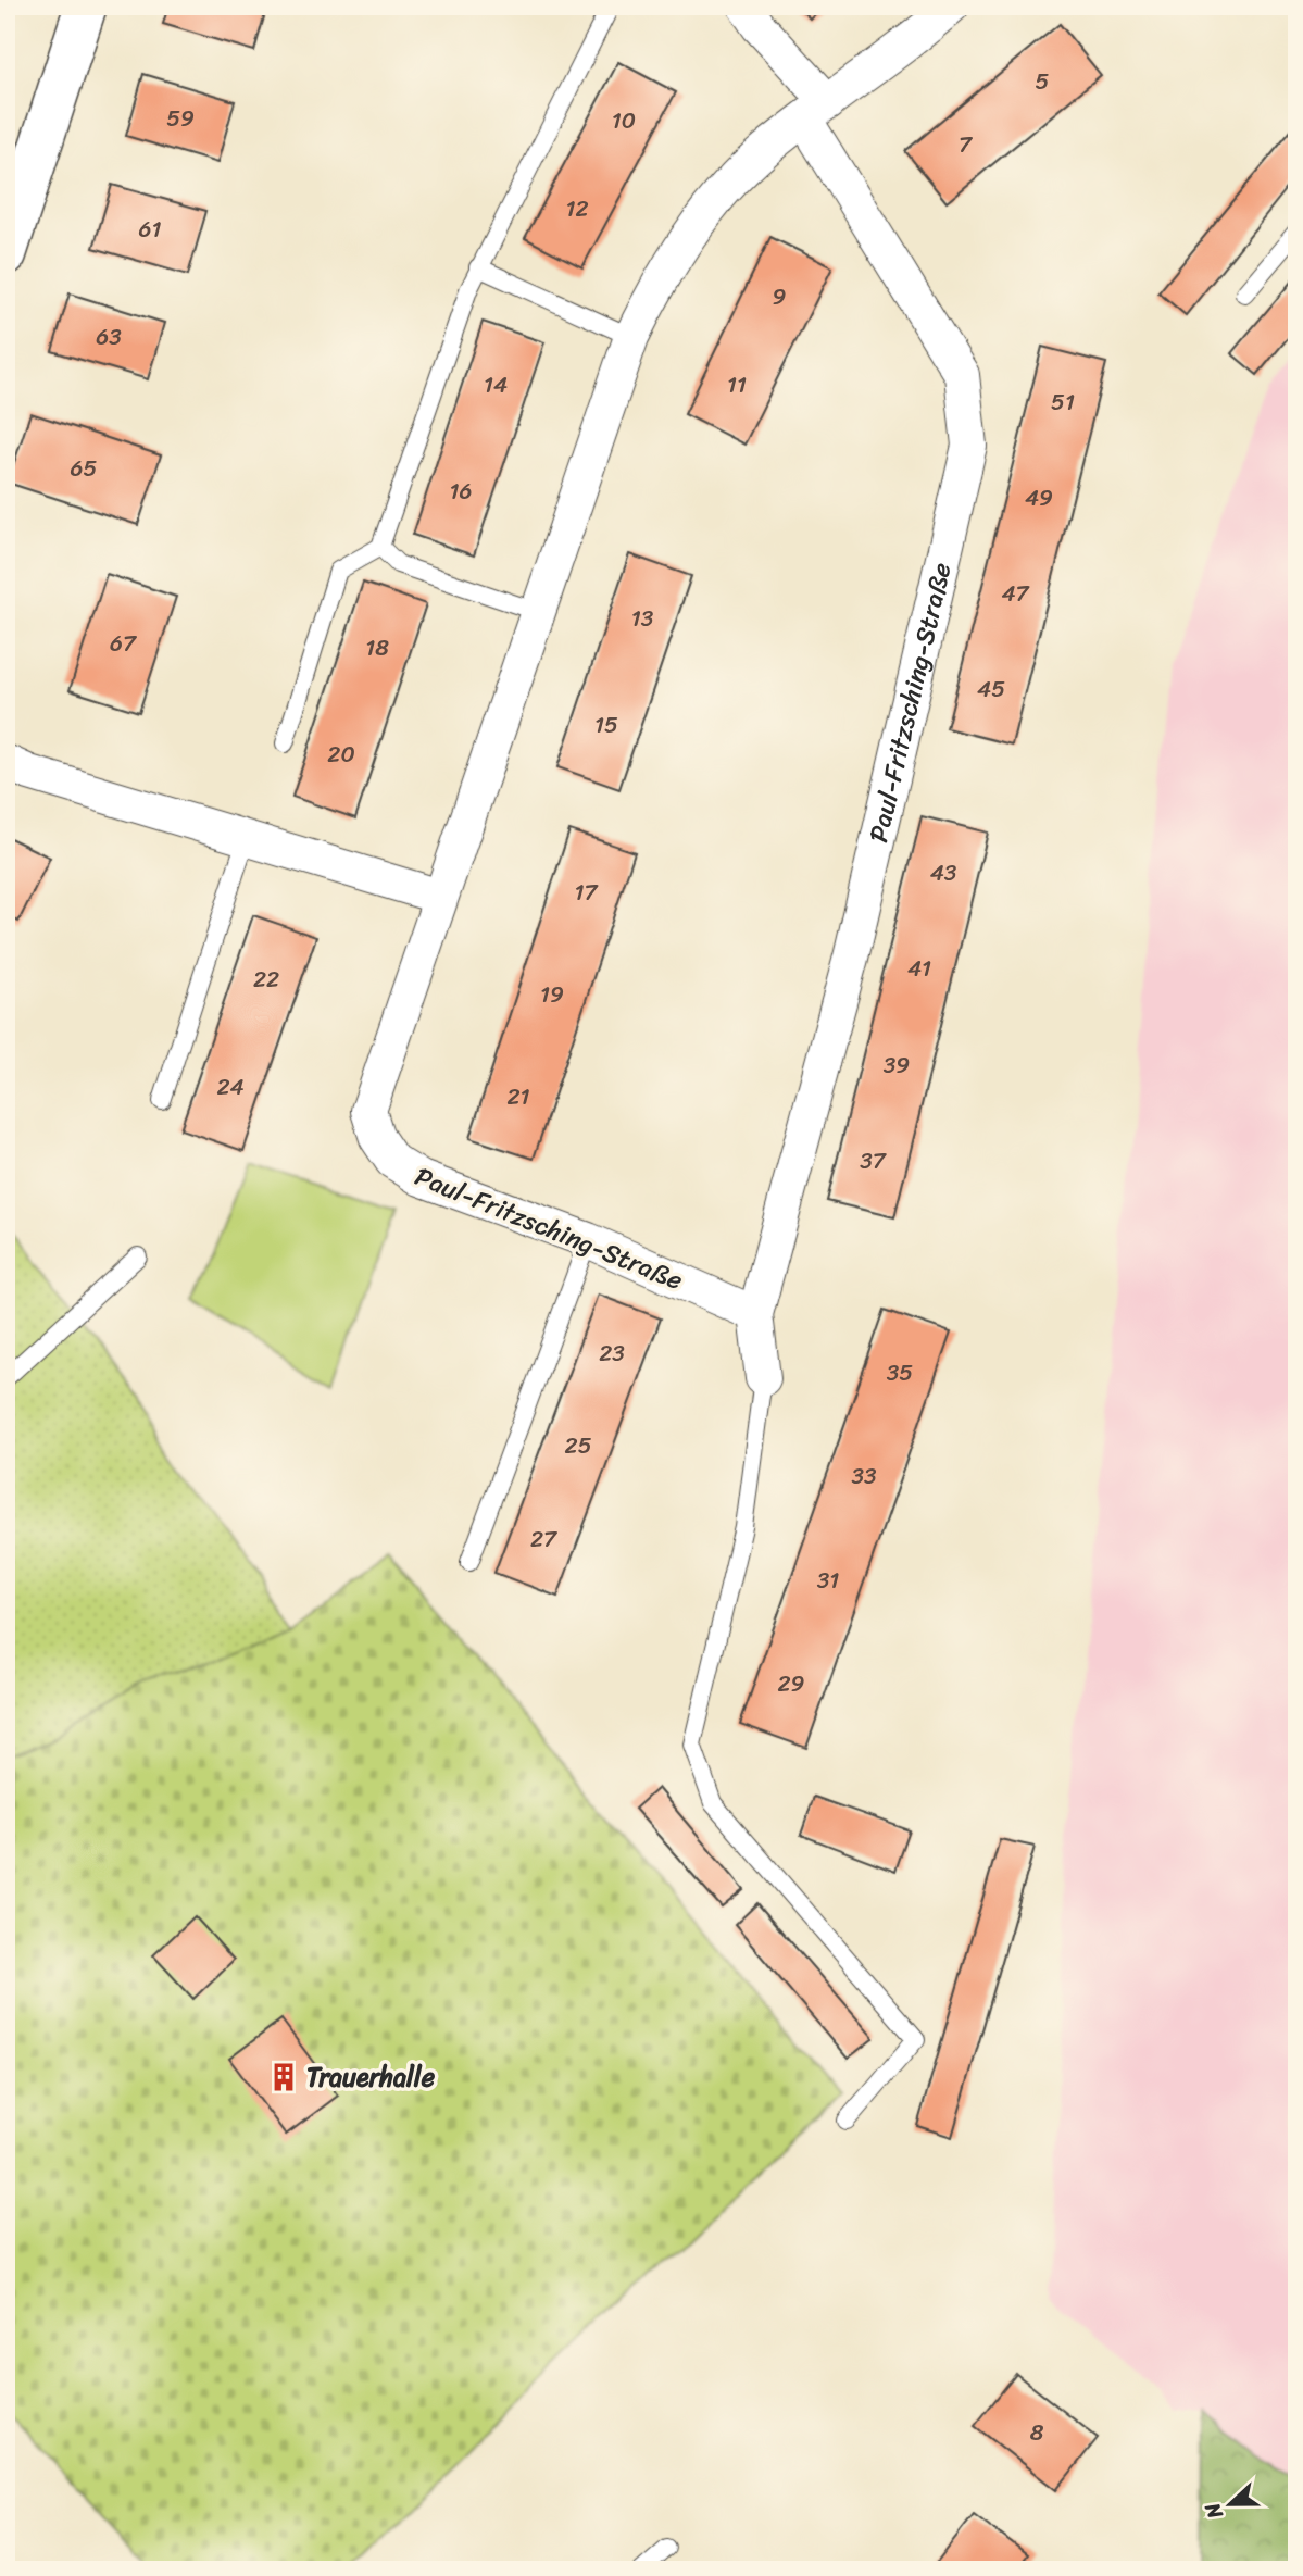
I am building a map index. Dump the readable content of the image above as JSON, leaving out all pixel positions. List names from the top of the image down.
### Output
{
  "streets": {
    "street": ["Paul-Fritzsching-Straße"]
  },
  "places": {
    "building": ["Trauerhalle"]
  },
  "house_numbers": [
    "5",
    "59",
    "10",
    "7",
    "12",
    "61",
    "9",
    "63",
    "14",
    "11",
    "51",
    "65",
    "16",
    "49",
    "47",
    "13",
    "67",
    "18",
    "45",
    "15",
    "20",
    "43",
    "17",
    "41",
    "22",
    "19",
    "39",
    "24",
    "21",
    "37",
    "23",
    "35",
    "25",
    "33",
    "27",
    "31",
    "29",
    "8"
  ],
  "north": "left"
}
